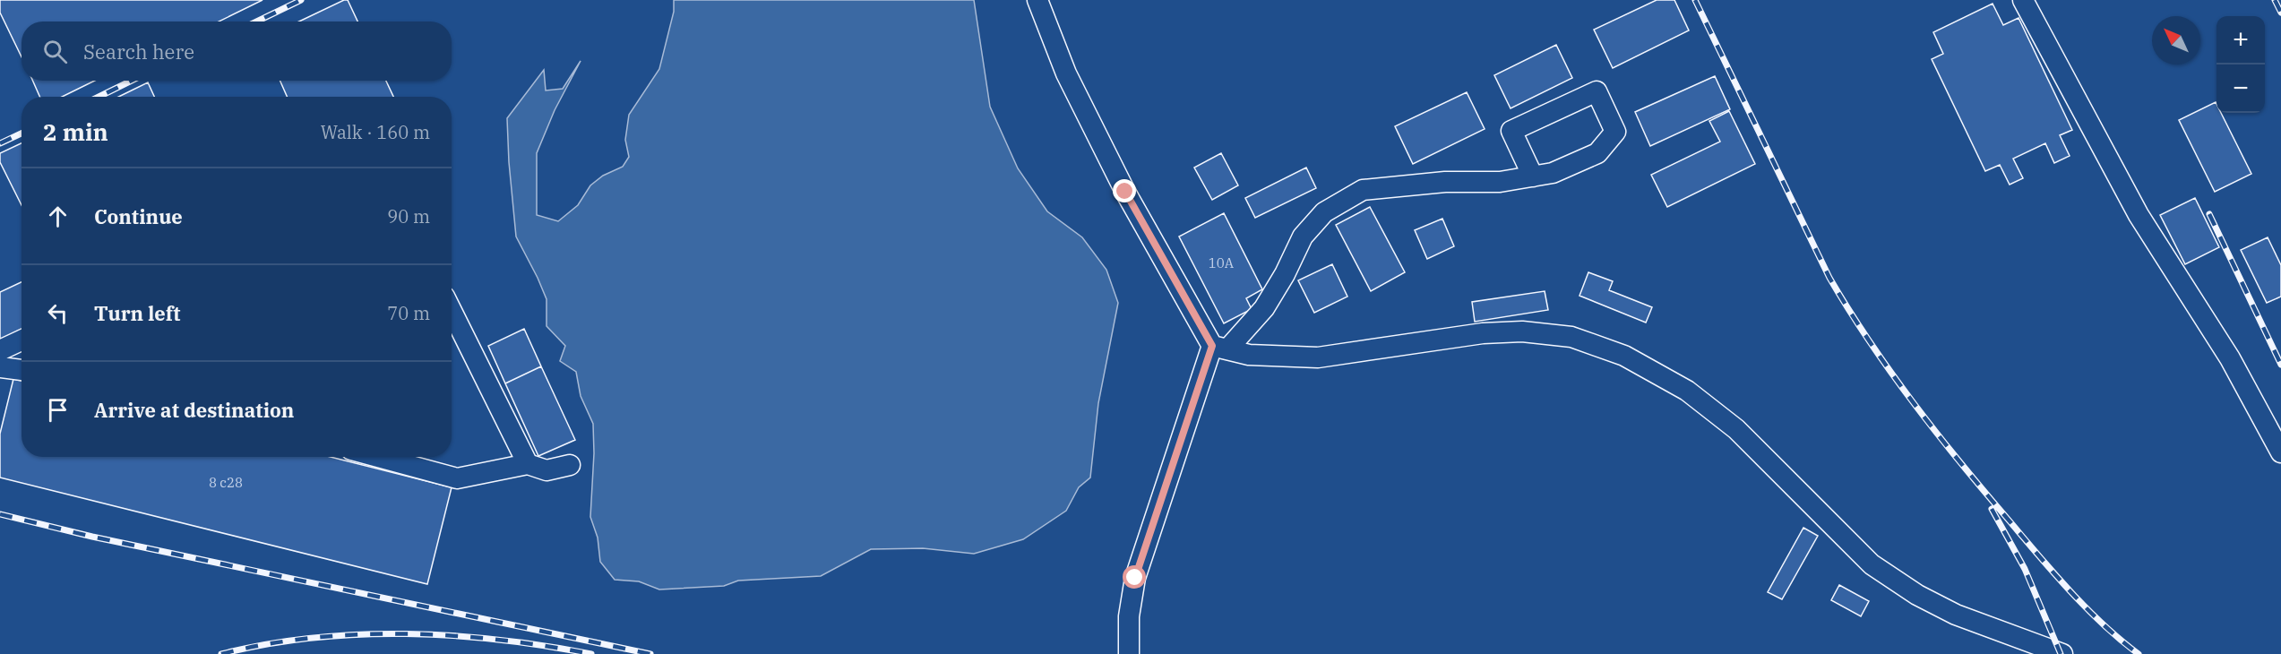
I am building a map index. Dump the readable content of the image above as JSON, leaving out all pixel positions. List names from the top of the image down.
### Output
{
  "house_numbers": ["10А", "8 с28"],
  "north": "top left",
  "page": {
    "map_buttons": ["+", "−"],
    "search": "Search here",
    "heading": ["2 min", "Walk · 160 m"],
    "list": [
      ["Continue", "90 m"],
      ["Turn left", "70 m"],
      "Arrive at destination"
    ]
  }
}
